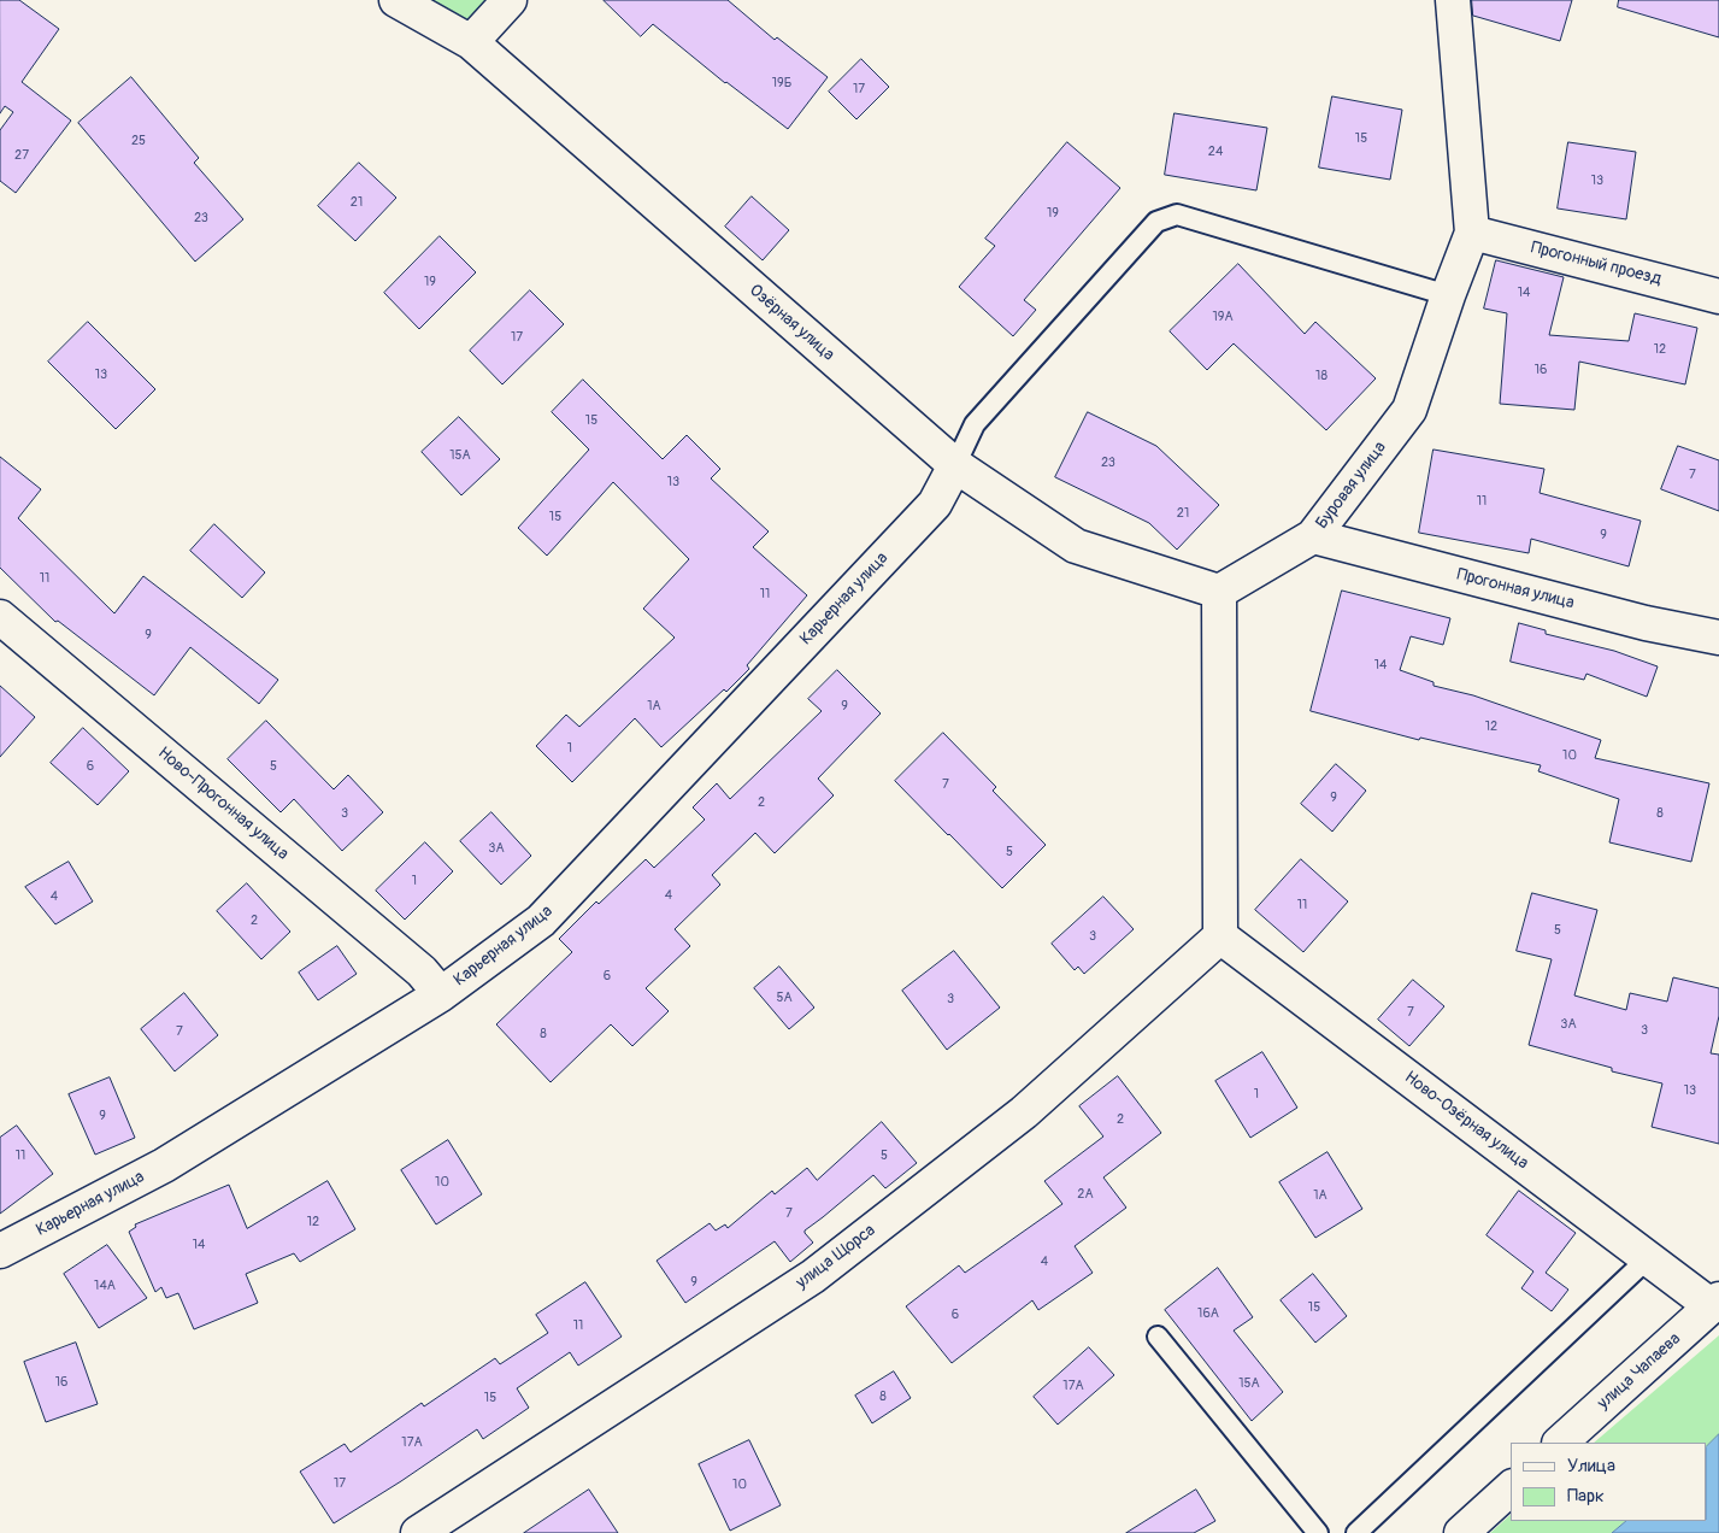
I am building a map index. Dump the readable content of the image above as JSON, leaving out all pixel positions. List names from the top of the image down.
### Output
{
  "streets": {
    "street": [
      "Прогонный проезд",
      "Озёрная улица",
      "Буровая улица",
      "Прогонная улица",
      "Карьерная улица",
      "Ново-Прогонная улица",
      "Ново-Озёрная улица",
      "улица Щорса",
      "улица Чапаева"
    ]
  },
  "crossings": [
    ["Прогонный проезд", "Буровая улица"],
    ["Озёрная улица", "Буровая улица"],
    ["Озёрная улица", "Карьерная улица"],
    ["Буровая улица", "Прогонная улица"],
    ["Карьерная улица", "Ново-Прогонная улица"],
    ["Ново-Озёрная улица", "улица Щорса"],
    ["Ново-Озёрная улица", "улица Чапаева"]
  ],
  "house_numbers": [
    "19Б",
    "17",
    "15",
    "25",
    "24",
    "27",
    "13",
    "21",
    "19",
    "23",
    "19",
    "14",
    "19А",
    "17",
    "12",
    "16",
    "13",
    "18",
    "15",
    "15А",
    "23",
    "7",
    "13",
    "11",
    "21",
    "15",
    "9",
    "11",
    "11",
    "9",
    "14",
    "1А",
    "9",
    "12",
    "1",
    "10",
    "6",
    "5",
    "7",
    "9",
    "2",
    "3",
    "8",
    "3А",
    "5",
    "1",
    "4",
    "4",
    "11",
    "2",
    "5",
    "3",
    "6",
    "5А",
    "3",
    "7",
    "3А",
    "3",
    "7",
    "8",
    "13",
    "1",
    "9",
    "2",
    "11",
    "5",
    "10",
    "2А",
    "1А",
    "7",
    "12",
    "14",
    "4",
    "9",
    "14А",
    "15",
    "16А",
    "6",
    "11",
    "16",
    "15А",
    "17А",
    "8",
    "15",
    "17А",
    "17",
    "10"
  ],
  "legend": ["Улица", "Парк"]
}
